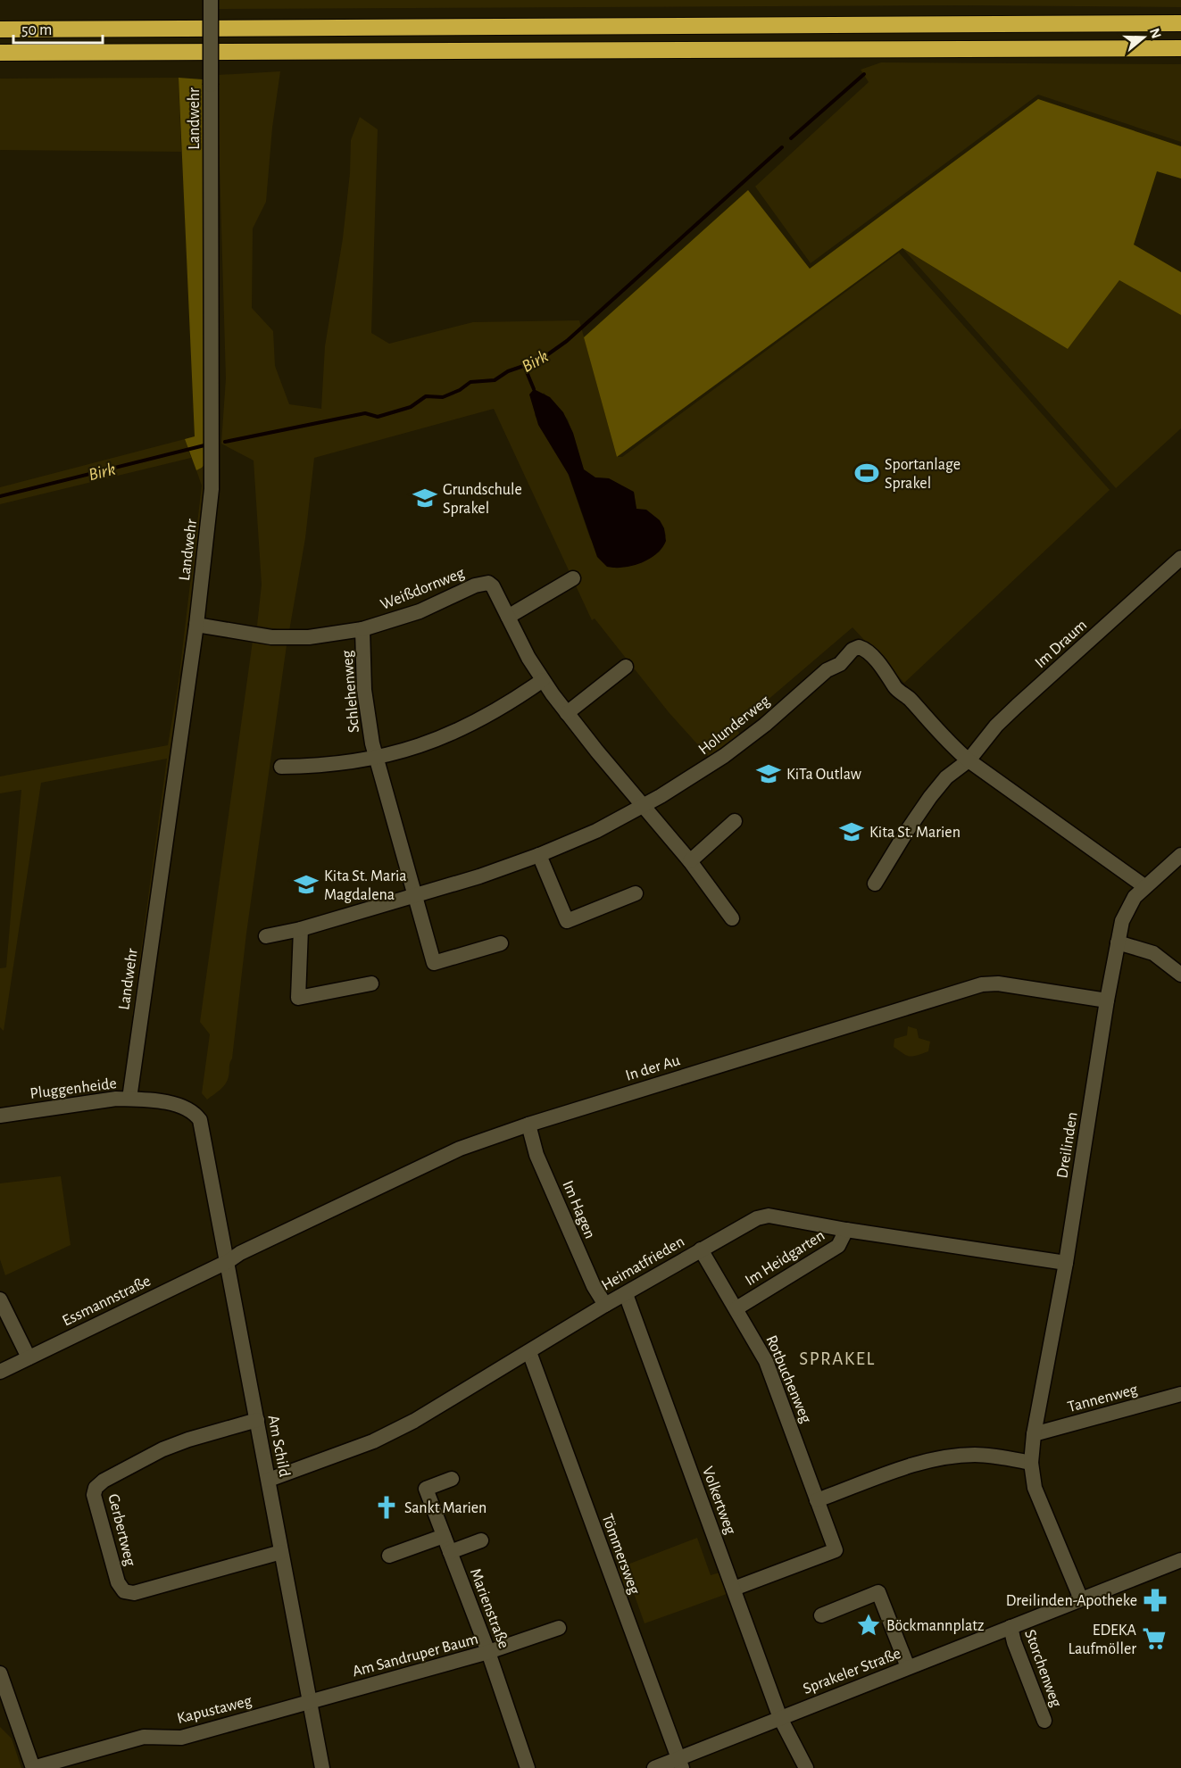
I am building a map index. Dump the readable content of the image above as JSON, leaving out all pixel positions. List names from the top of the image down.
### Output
{
  "streets": {
    "street": [
      "Landwehr",
      "Weißdornweg",
      "Im Draum",
      "Schlehenweg",
      "Holunderweg",
      "In der Au",
      "Pluggenheide",
      "Dreilinden",
      "Im Hagen",
      "Im Heidgarten",
      "Heimatfrieden",
      "Essmannstraße",
      "Rotbuchenweg",
      "Tannenweg",
      "Am Schild",
      "Volkertweg",
      "Gerbertweg",
      "Tömmersweg",
      "Marienstraße",
      "Am Sandruper Baum",
      "Storchenweg",
      "Sprakeler Straße",
      "Kapustaweg"
    ]
  },
  "crossings": [
    ["Landwehr", "Schlehenweg"],
    ["Landwehr", "Pluggenheide"],
    ["Weißdornweg", "Schlehenweg"],
    ["Weißdornweg", "Holunderweg"],
    ["Im Draum", "Holunderweg"],
    ["Schlehenweg", "Holunderweg"],
    ["In der Au", "Dreilinden"],
    ["In der Au", "Im Hagen"],
    ["In der Au", "Essmannstraße"],
    ["In der Au", "Am Schild"],
    ["Pluggenheide", "Am Schild"],
    ["Dreilinden", "Heimatfrieden"],
    ["Dreilinden", "Tannenweg"],
    ["Dreilinden", "Sprakeler Straße"],
    ["Im Hagen", "Heimatfrieden"],
    ["Im Heidgarten", "Heimatfrieden"],
    ["Im Heidgarten", "Rotbuchenweg"],
    ["Heimatfrieden", "Rotbuchenweg"],
    ["Heimatfrieden", "Am Schild"],
    ["Heimatfrieden", "Volkertweg"],
    ["Heimatfrieden", "Tömmersweg"],
    ["Essmannstraße", "Am Schild"],
    ["Rotbuchenweg", "Volkertweg"],
    ["Am Schild", "Gerbertweg"],
    ["Am Schild", "Am Sandruper Baum"],
    ["Am Schild", "Kapustaweg"],
    ["Volkertweg", "Sprakeler Straße"],
    ["Tömmersweg", "Sprakeler Straße"],
    ["Marienstraße", "Am Sandruper Baum"],
    ["Am Sandruper Baum", "Kapustaweg"],
    ["Storchenweg", "Sprakeler Straße"]
  ],
  "districts": ["SPRAKEL"],
  "water": ["Birk"],
  "places": {
    "sports": ["Sportanlage Sprakel"],
    "school or university": [
      "Grundschule Sprakel",
      "KiTa Outlaw",
      "Kita St. Marien",
      "Kita St. Maria Magdalena"
    ],
    "church": ["Sankt Marien"],
    "pharmacy": ["Dreilinden-Apotheke"],
    "place": ["Böckmannplatz"],
    "supermarket": ["EDEKA Laufmöller"]
  },
  "scale_bar": "50 m",
  "north": "right"
}
